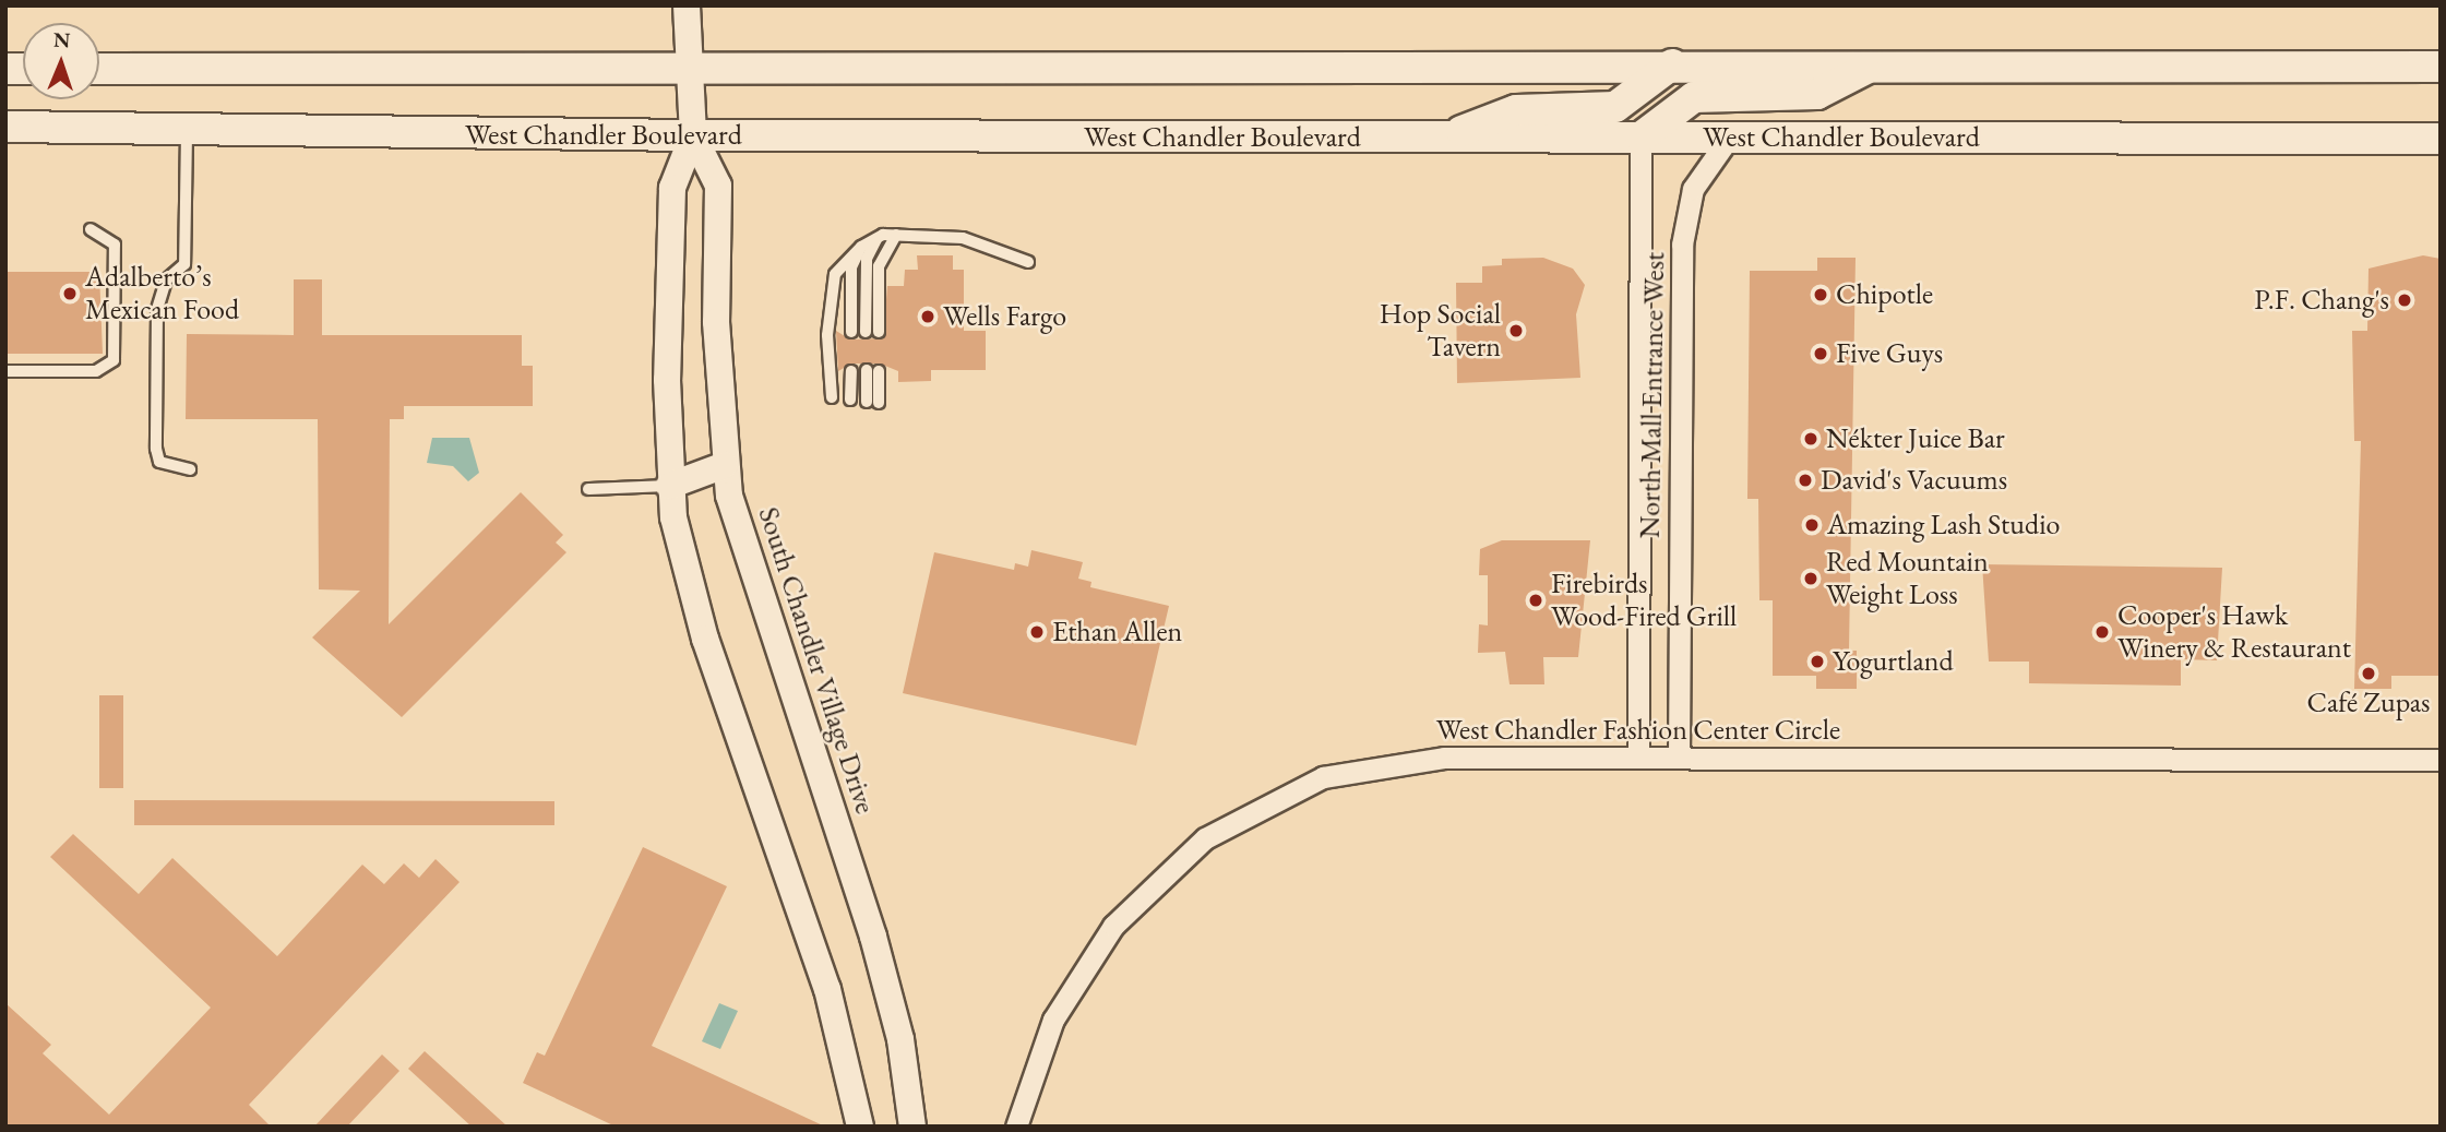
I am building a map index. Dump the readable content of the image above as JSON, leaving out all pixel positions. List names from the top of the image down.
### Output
{
  "streets": {
    "main road": ["West Chandler Boulevard"],
    "street": ["North Mall Entrance West", "South Chandler Village Drive", "West Chandler Fashion Center Circle"]
  },
  "crossings": [
    ["West Chandler Boulevard", "North Mall Entrance West"],
    ["West Chandler Boulevard", "South Chandler Village Drive"],
    ["North Mall Entrance West", "West Chandler Fashion Center Circle"]
  ],
  "places": [
    "Adalberto’s Mexican Food",
    "Chipotle",
    "P.F. Chang's",
    "Wells Fargo",
    "Hop Social Tavern",
    "Five Guys",
    "Nékter Juice Bar",
    "David's Vacuums",
    "Amazing Lash Studio",
    "Red Mountain Weight Loss",
    "Firebirds Wood-Fired Grill",
    "Ethan Allen",
    "Cooper's Hawk Winery & Restaurant",
    "Yogurtland",
    "Café Zupas"
  ],
  "north": "top"
}
